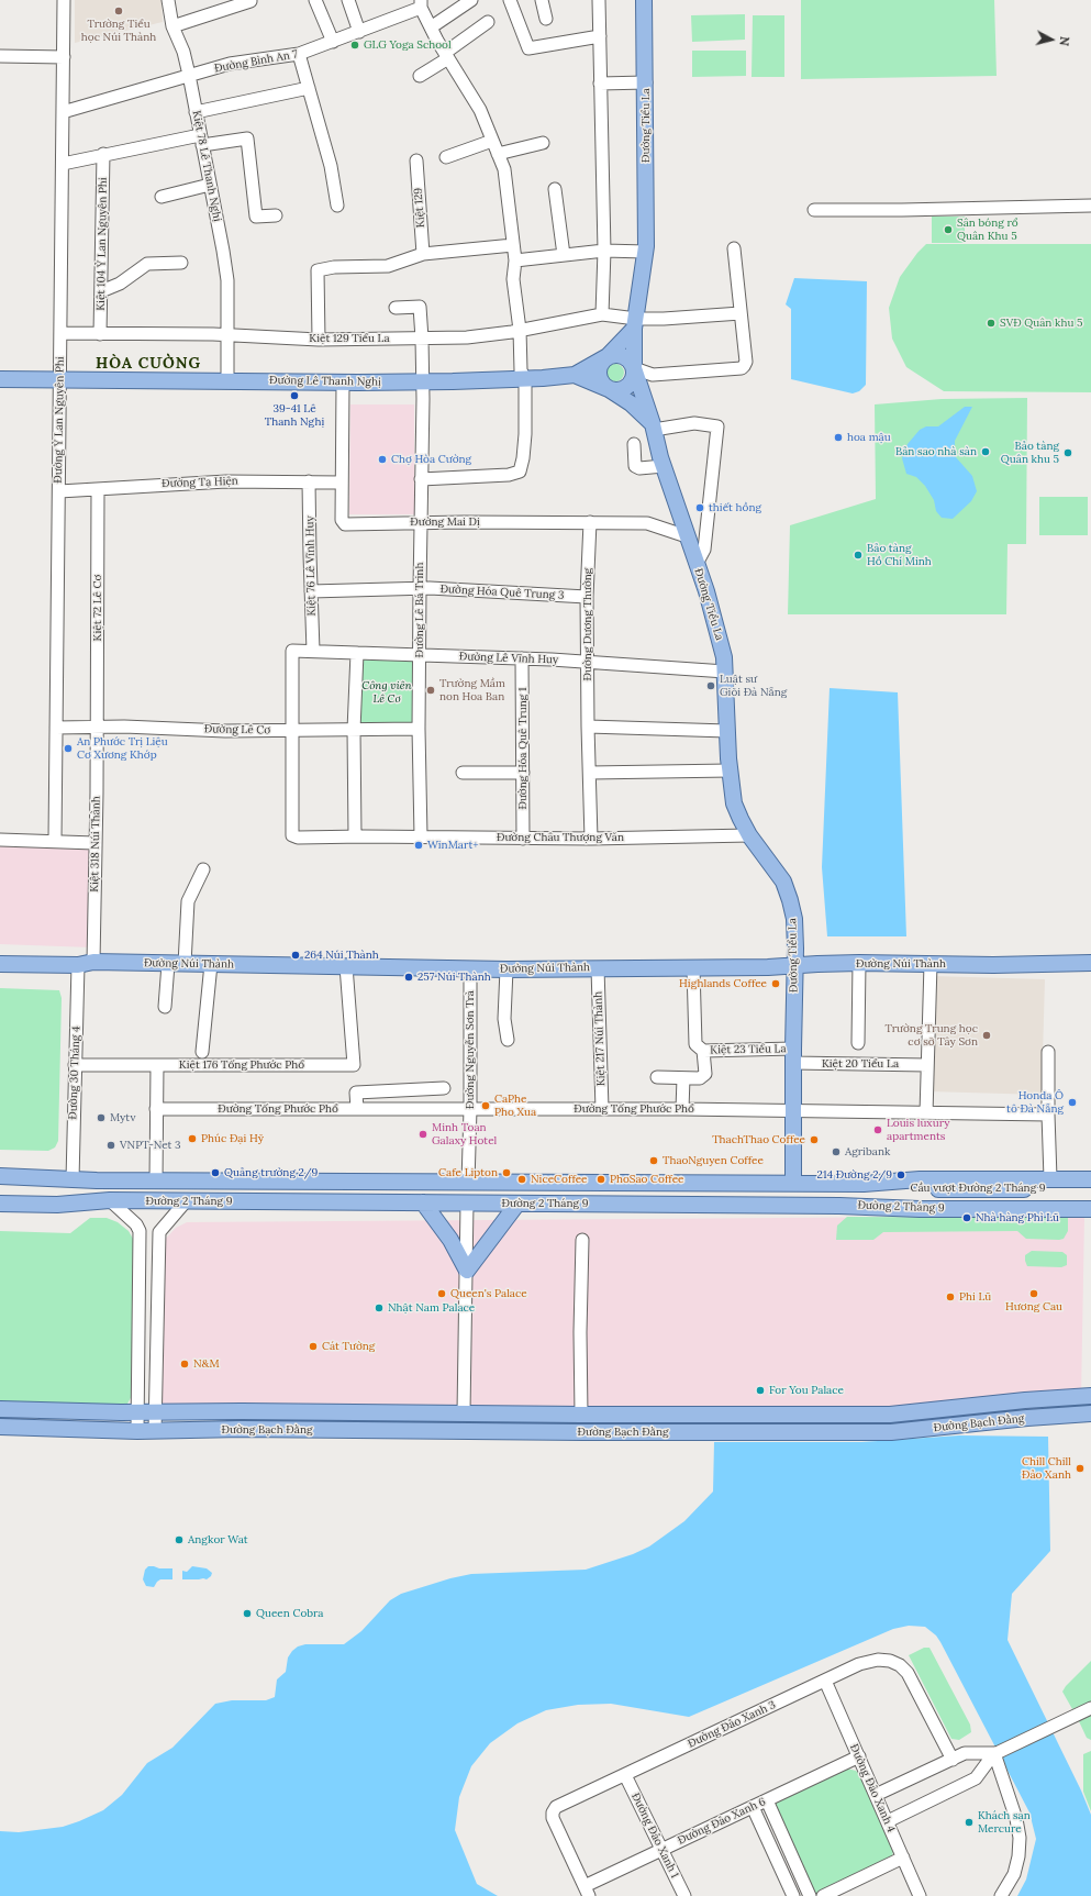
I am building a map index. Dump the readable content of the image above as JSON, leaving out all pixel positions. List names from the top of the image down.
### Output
{
  "streets": {
    "main road": [
      "Đường Tiểu La",
      "Đường Lê Thanh Nghị",
      "Đường Núi Thành",
      "Cầu vượt Đường 2 Tháng 9",
      "Đường 2 Tháng 9",
      "Đường Bạch Đằng"
    ],
    "street": [
      "Đường Bình An 7",
      "Kiệt 78 Lê Thanh Nghị",
      "Kiệt 129",
      "Kiệt 104 Ỷ Lan Nguyên Phi",
      "Kiệt 129 Tiểu La",
      "Đường Ỷ Lan Nguyên Phi",
      "Đường Tạ Hiện",
      "Đường Mai Dị",
      "Kiệt 76 Lê Vĩnh Huy",
      "Đường Hóa Quê Trung 3",
      "Kiệt 72 Lê Cơ",
      "Đường Lê Bá Trinh",
      "Đường Dương Thường",
      "Đường Lê Vĩnh Huy",
      "Đường Lê Cơ",
      "Đường Hóa Quê Trung 1",
      "Đường Châu Thượng Văn",
      "Kiệt 318 Núi Thành",
      "Kiệt 217 Núi Thành",
      "Đường Nguyễn Sơn Trà",
      "Kiệt 23 Tiểu La",
      "Kiệt 20 Tiểu La",
      "Kiệt 176 Tống Phước Phổ",
      "Đường 30 Tháng 4",
      "Đường Tống Phước Phổ",
      "Đường Đảo Xanh 3",
      "Đường Đảo Xanh 4",
      "Đường Đảo Xanh 6",
      "Đường Đảo Xanh 1"
    ]
  },
  "crossings": [
    ["Đường Bình An 7", "Kiệt 78 Lê Thanh Nghị"],
    ["Đường Bình An 7", "Đường Ỷ Lan Nguyên Phi"],
    ["Đường Tiểu La", "Kiệt 129 Tiểu La"],
    ["Đường Tiểu La", "Đường Lê Thanh Nghị"],
    ["Đường Tiểu La", "Đường Mai Dị"],
    ["Đường Tiểu La", "Đường Lê Vĩnh Huy"],
    ["Đường Tiểu La", "Đường Châu Thượng Văn"],
    ["Đường Tiểu La", "Đường Núi Thành"],
    ["Đường Tiểu La", "Kiệt 23 Tiểu La"],
    ["Đường Tiểu La", "Kiệt 20 Tiểu La"],
    ["Đường Tiểu La", "Đường Tống Phước Phổ"],
    ["Đường Tiểu La", "Đường 2 Tháng 9"],
    ["Kiệt 78 Lê Thanh Nghị", "Kiệt 129 Tiểu La"],
    ["Kiệt 104 Ỷ Lan Nguyên Phi", "Kiệt 129 Tiểu La"],
    ["Kiệt 129 Tiểu La", "Đường Ỷ Lan Nguyên Phi"],
    ["Đường Lê Thanh Nghị", "Đường Ỷ Lan Nguyên Phi"],
    ["Đường Lê Thanh Nghị", "Đường Mai Dị"],
    ["Đường Lê Thanh Nghị", "Đường Lê Bá Trinh"],
    ["Đường Ỷ Lan Nguyên Phi", "Đường Tạ Hiện"],
    ["Đường Ỷ Lan Nguyên Phi", "Đường Lê Cơ"],
    ["Đường Tạ Hiện", "Đường Mai Dị"],
    ["Đường Tạ Hiện", "Kiệt 76 Lê Vĩnh Huy"],
    ["Đường Tạ Hiện", "Kiệt 72 Lê Cơ"],
    ["Đường Mai Dị", "Đường Lê Bá Trinh"],
    ["Đường Mai Dị", "Đường Dương Thường"],
    ["Kiệt 76 Lê Vĩnh Huy", "Đường Hóa Quê Trung 3"],
    ["Kiệt 76 Lê Vĩnh Huy", "Đường Lê Vĩnh Huy"],
    ["Đường Hóa Quê Trung 3", "Đường Lê Bá Trinh"],
    ["Đường Hóa Quê Trung 3", "Đường Dương Thường"],
    ["Kiệt 72 Lê Cơ", "Đường Lê Cơ"],
    ["Kiệt 72 Lê Cơ", "Kiệt 318 Núi Thành"],
    ["Đường Lê Bá Trinh", "Đường Lê Vĩnh Huy"],
    ["Đường Lê Bá Trinh", "Đường Lê Cơ"],
    ["Đường Lê Bá Trinh", "Đường Châu Thượng Văn"],
    ["Đường Dương Thường", "Đường Lê Vĩnh Huy"],
    ["Đường Dương Thường", "Đường Châu Thượng Văn"],
    ["Đường Lê Vĩnh Huy", "Đường Hóa Quê Trung 1"],
    ["Đường Lê Vĩnh Huy", "Đường Châu Thượng Văn"],
    ["Đường Lê Cơ", "Đường Châu Thượng Văn"],
    ["Đường Lê Cơ", "Kiệt 318 Núi Thành"],
    ["Đường Hóa Quê Trung 1", "Đường Châu Thượng Văn"],
    ["Kiệt 318 Núi Thành", "Đường Núi Thành"],
    ["Kiệt 318 Núi Thành", "Đường 30 Tháng 4"],
    ["Đường Núi Thành", "Kiệt 217 Núi Thành"],
    ["Đường Núi Thành", "Đường Nguyễn Sơn Trà"],
    ["Đường Núi Thành", "Kiệt 176 Tống Phước Phổ"],
    ["Đường Núi Thành", "Đường 30 Tháng 4"],
    ["Kiệt 217 Núi Thành", "Đường Tống Phước Phổ"],
    ["Đường Nguyễn Sơn Trà", "Đường Tống Phước Phổ"],
    ["Đường Nguyễn Sơn Trà", "Đường 2 Tháng 9"],
    ["Kiệt 23 Tiểu La", "Kiệt 20 Tiểu La"],
    ["Kiệt 176 Tống Phước Phổ", "Đường 30 Tháng 4"],
    ["Đường 30 Tháng 4", "Đường 2 Tháng 9"],
    ["Cầu vượt Đường 2 Tháng 9", "Đường 2 Tháng 9"],
    ["Đường Đảo Xanh 3", "Đường Đảo Xanh 4"],
    ["Đường Đảo Xanh 3", "Đường Đảo Xanh 6"],
    ["Đường Đảo Xanh 3", "Đường Đảo Xanh 1"],
    ["Đường Đảo Xanh 4", "Đường Đảo Xanh 6"],
    ["Đường Đảo Xanh 6", "Đường Đảo Xanh 1"]
  ],
  "districts": ["HÒA CƯỜNG"],
  "parks": ["Công viên Lê Cơ"],
  "places": [
    "Trường Tiểu học Núi Thành",
    "GLG Yoga School",
    "Sân bóng rổ Quân Khu 5",
    "SVĐ Quân khu 5",
    "39-41 Lê Thanh Nghị",
    "hoa mậu",
    "Bản sao nhà sàn",
    "Bảo tàng Quân khu 5",
    "Chợ Hòa Cường",
    "thiết hồng",
    "Bảo tàng Hồ Chí Minh",
    "Luật sư Giỏi Đà Nẵng",
    "Trường Mầm non Hoa Ban",
    "An Phước Trị Liệu Cơ Xương Khớp",
    "WinMart+",
    "264 Núi Thành",
    "257 Núi Thành",
    "Highlands Coffee",
    "Trường Trung học cơ sở Tây Sơn",
    "Honda Ô tô Đà Nẵng",
    "CaPhe Pho Xua",
    "Mytv",
    "Louis luxury apartments",
    "Minh Toan Galaxy Hotel",
    "Phúc Đại Hỷ",
    "ThachThao Coffee",
    "VNPT-Net 3",
    "Agribank",
    "ThaoNguyen Coffee",
    "Quảng trường 2/9",
    "Cafe Lipton",
    "214 Đường 2/9",
    "NiceCoffee",
    "PhoSao Coffee",
    "Nhà hàng Phì Lũ",
    "Queen's Palace",
    "Hương Cau",
    "Phi Lũ",
    "Nhật Nam Palace",
    "Cát Tường",
    "N&M",
    "For You Palace",
    "Chill Chill Đảo Xanh",
    "Angkor Wat",
    "Queen Cobra",
    "Khách sạn Mercure"
  ],
  "north": "right"
}
